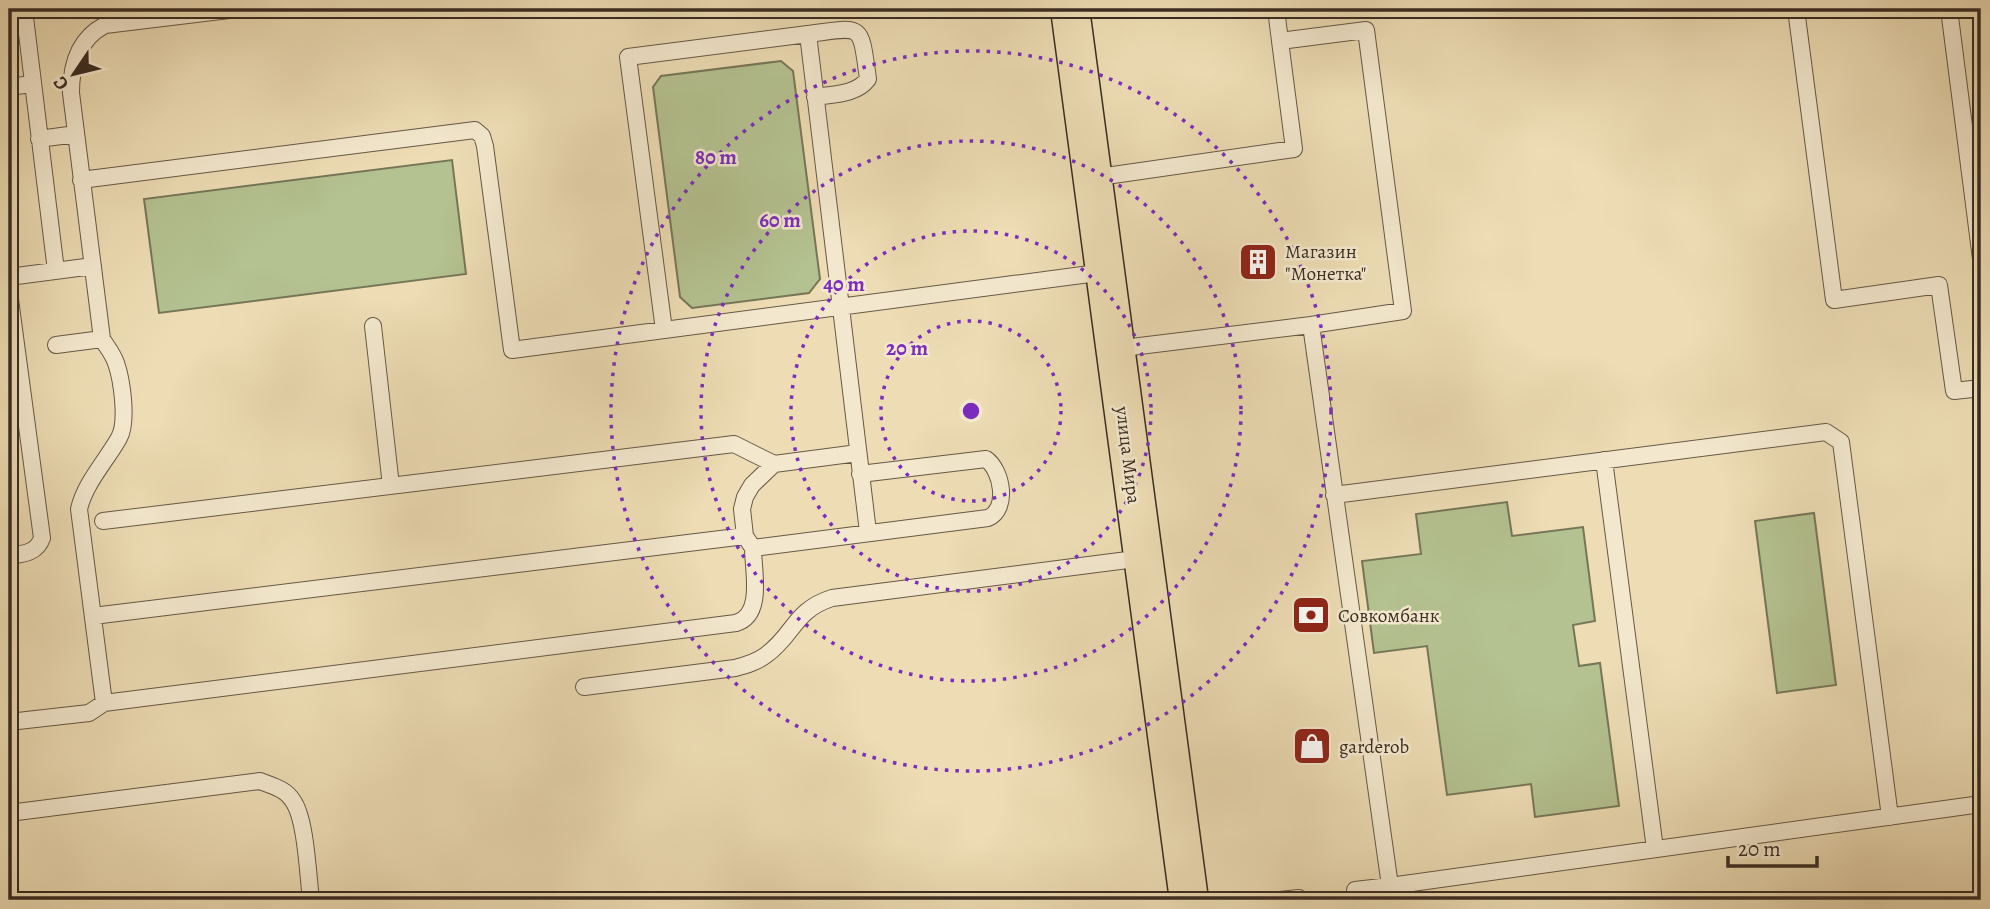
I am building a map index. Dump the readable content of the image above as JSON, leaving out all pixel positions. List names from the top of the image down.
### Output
{
  "streets": {
    "main road": ["улица Мира"]
  },
  "places": {
    "building": ["Магазин \"Монетка\""],
    "bank": ["Совкомбанк"],
    "shop": ["garderob"]
  },
  "scale_bar": "20 m",
  "north": "bottom left",
  "rings": [
    "80 m",
    "60 m",
    "40 m",
    "20 m"
  ]
}
